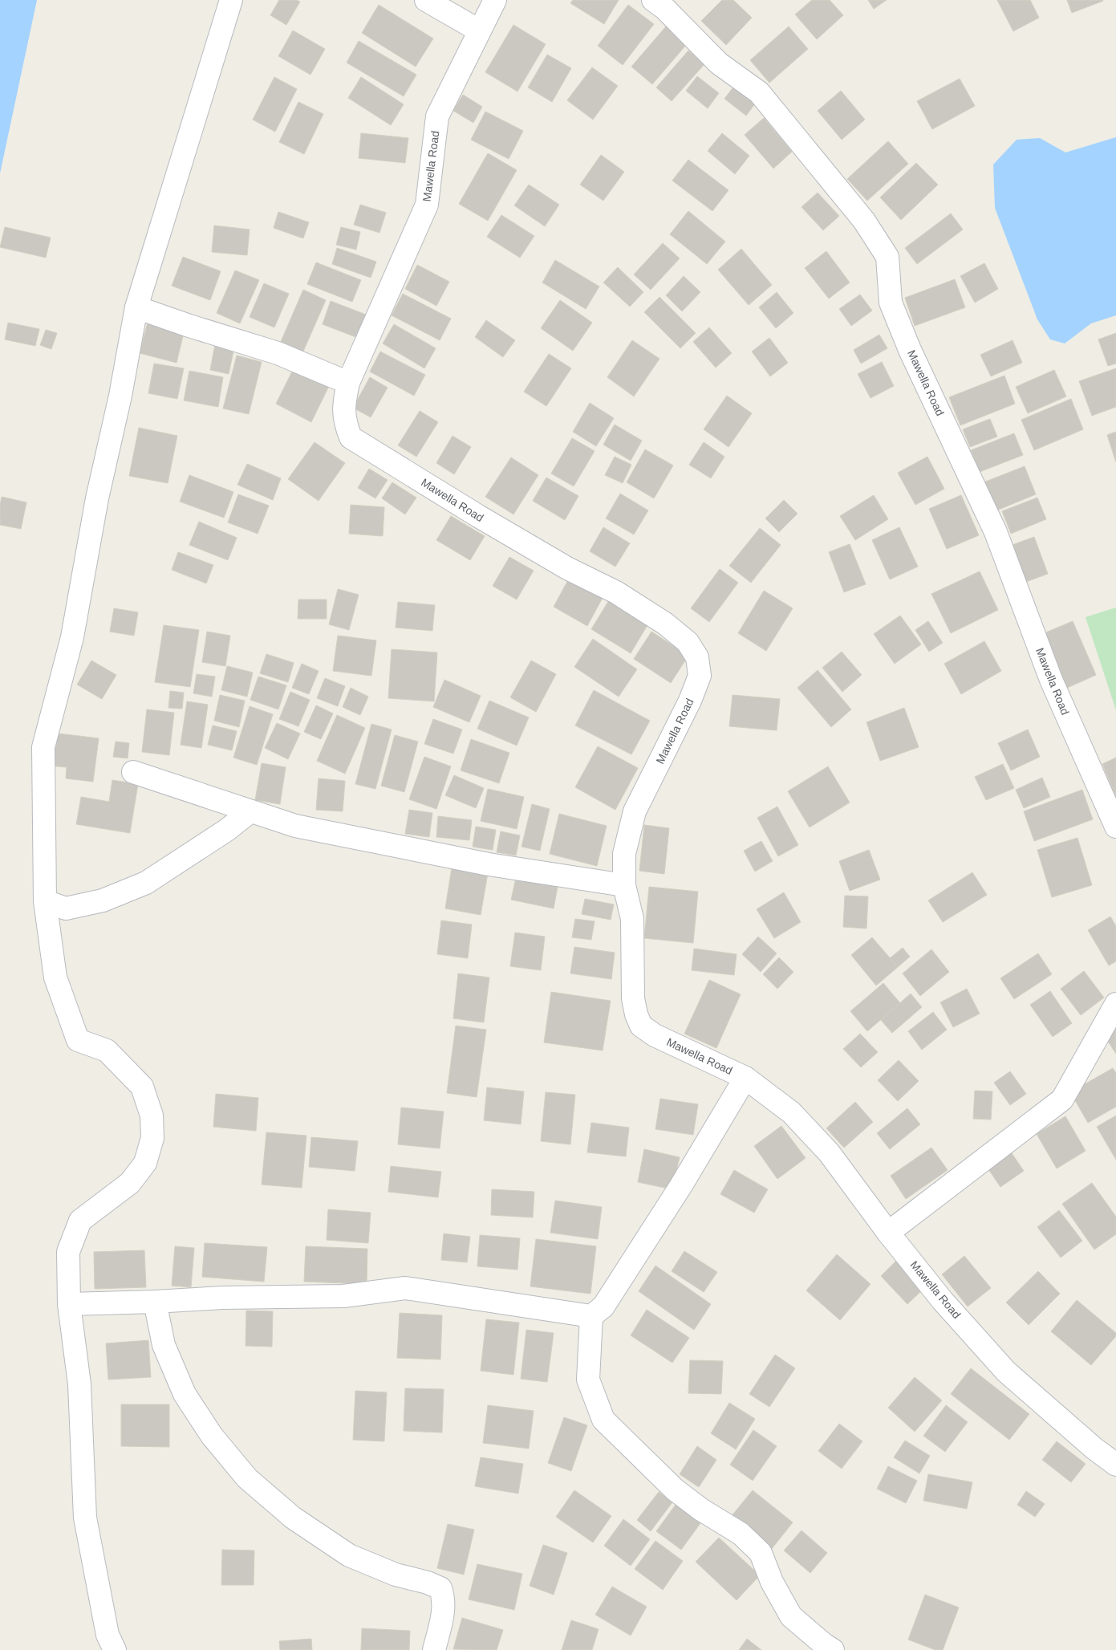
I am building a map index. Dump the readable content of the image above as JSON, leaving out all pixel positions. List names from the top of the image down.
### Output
{
  "streets": {
    "street": ["Mawella Road"]
  }
}
